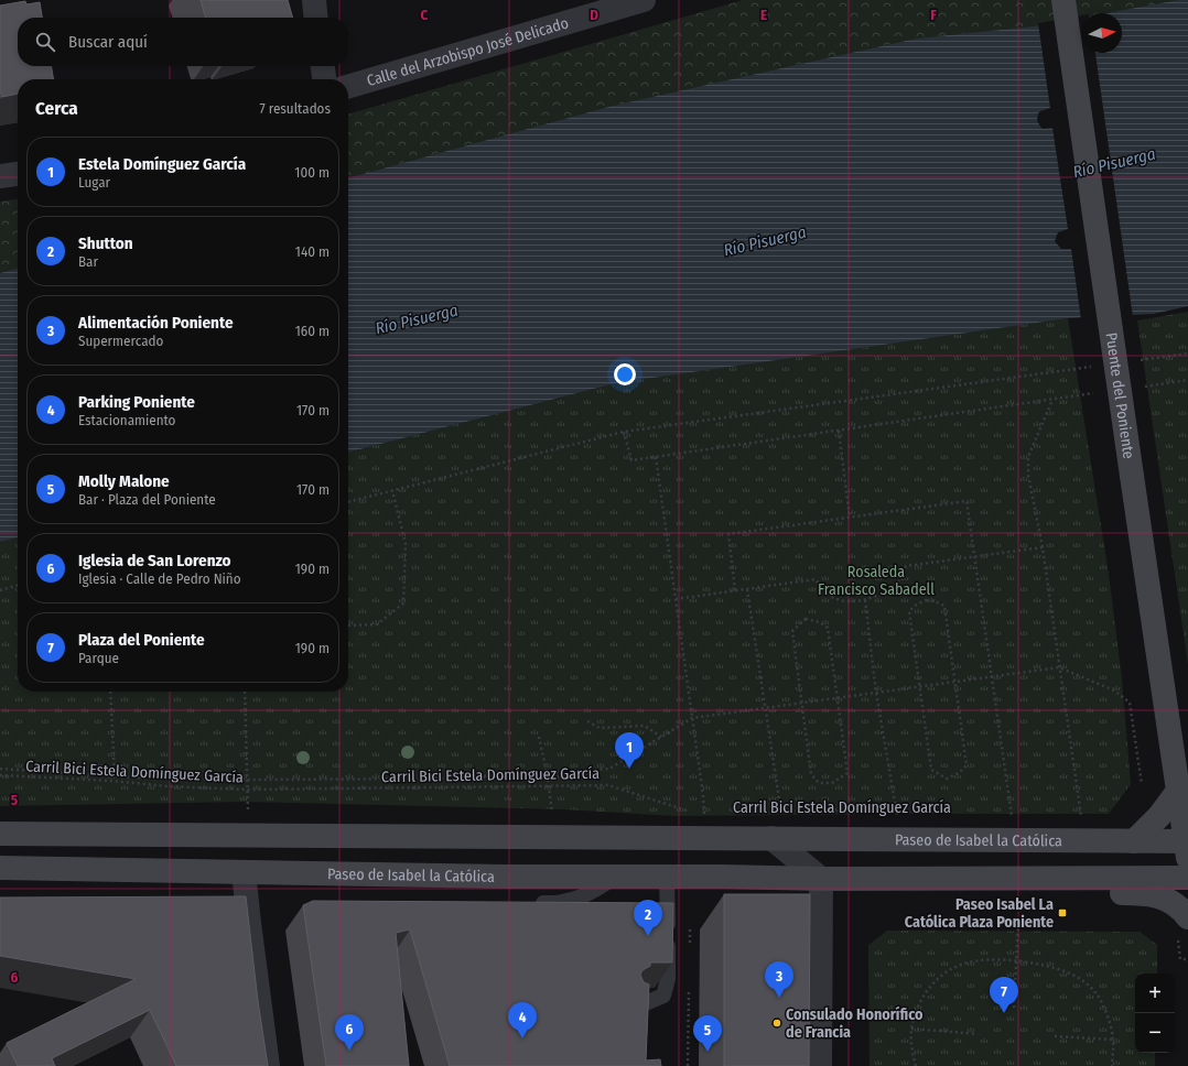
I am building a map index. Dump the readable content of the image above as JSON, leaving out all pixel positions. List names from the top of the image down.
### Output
{
  "streets": {
    "main road": ["Puente del Poniente", "Paseo de Isabel la Católica"],
    "street": ["Calle del Arzobispo José Delicado"],
    "path": ["Carril Bici Estela Domínguez García"]
  },
  "crossings": [
    ["Puente del Poniente", "Paseo de Isabel la Católica"]
  ],
  "water": ["Río Pisuerga"],
  "parks": ["Rosaleda Francisco Sabadell"],
  "places": {
    "transit": ["Paseo Isabel La Católica Plaza Poniente"],
    "other": ["Consulado Honorífico de Francia"]
  },
  "north": "right",
  "page": {
    "search": "Buscar aquí",
    "heading": ["Cerca", "7 resultados"],
    "list": [
      {
        "mark": "1",
        "name": "Estela Domínguez García",
        "note": "Lugar",
        "value": "100 m"
      },
      {
        "mark": "2",
        "name": "Shutton",
        "note": "Bar",
        "value": "140 m"
      },
      {
        "mark": "3",
        "name": "Alimentación Poniente",
        "note": "Supermercado",
        "value": "160 m"
      },
      {
        "mark": "4",
        "name": "Parking Poniente",
        "note": "Estacionamiento",
        "value": "170 m"
      },
      {
        "mark": "5",
        "name": "Molly Malone",
        "note": "Bar · Plaza del Poniente",
        "value": "170 m"
      },
      {
        "mark": "6",
        "name": "Iglesia de San Lorenzo",
        "note": "Iglesia · Calle de Pedro Niño",
        "value": "190 m"
      },
      {
        "mark": "7",
        "name": "Plaza del Poniente",
        "note": "Parque",
        "value": "190 m"
      }
    ],
    "pins": [
      "1",
      "2",
      "3",
      "7",
      "4",
      "6",
      "5"
    ],
    "map_buttons": ["+", "−"]
  },
  "grid": {
    "columns": [
      "C",
      "D",
      "E",
      "F"
    ],
    "rows": ["5", "6"]
  }
}
